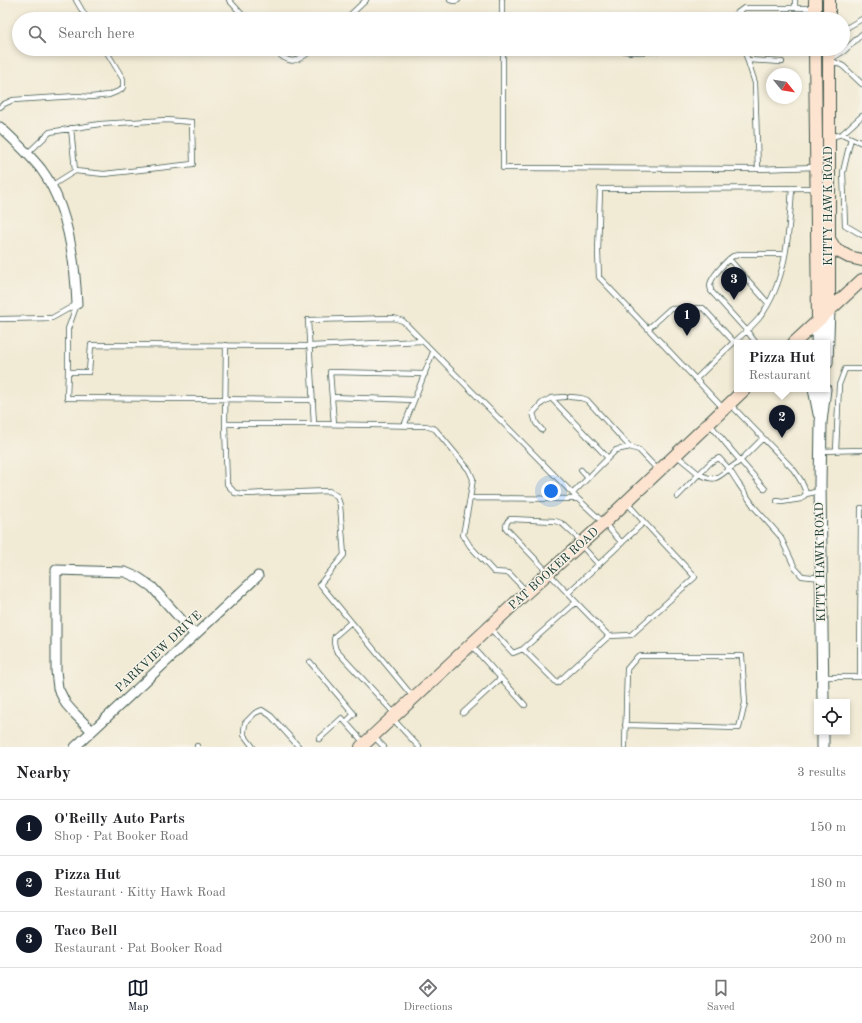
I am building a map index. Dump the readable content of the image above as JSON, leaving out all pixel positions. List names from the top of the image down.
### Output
{
  "streets": {
    "main road": ["KITTY HAWK ROAD", "PAT BOOKER ROAD"],
    "street": ["PARKVIEW DRIVE"]
  },
  "north": "bottom right",
  "page": {
    "search": "Search here",
    "pins": ["3", "1", "2"],
    "popup": ["Pizza Hut", "Restaurant"],
    "heading": ["Nearby", "3 results"],
    "list": [
      {
        "mark": "1",
        "name": "O'Reilly Auto Parts",
        "note": "Shop · Pat Booker Road",
        "value": "150 m"
      },
      {
        "mark": "2",
        "name": "Pizza Hut",
        "note": "Restaurant · Kitty Hawk Road",
        "value": "180 m"
      },
      {
        "mark": "3",
        "name": "Taco Bell",
        "note": "Restaurant · Pat Booker Road",
        "value": "200 m"
      }
    ],
    "nav": ["Map", "Directions", "Saved"]
  }
}
